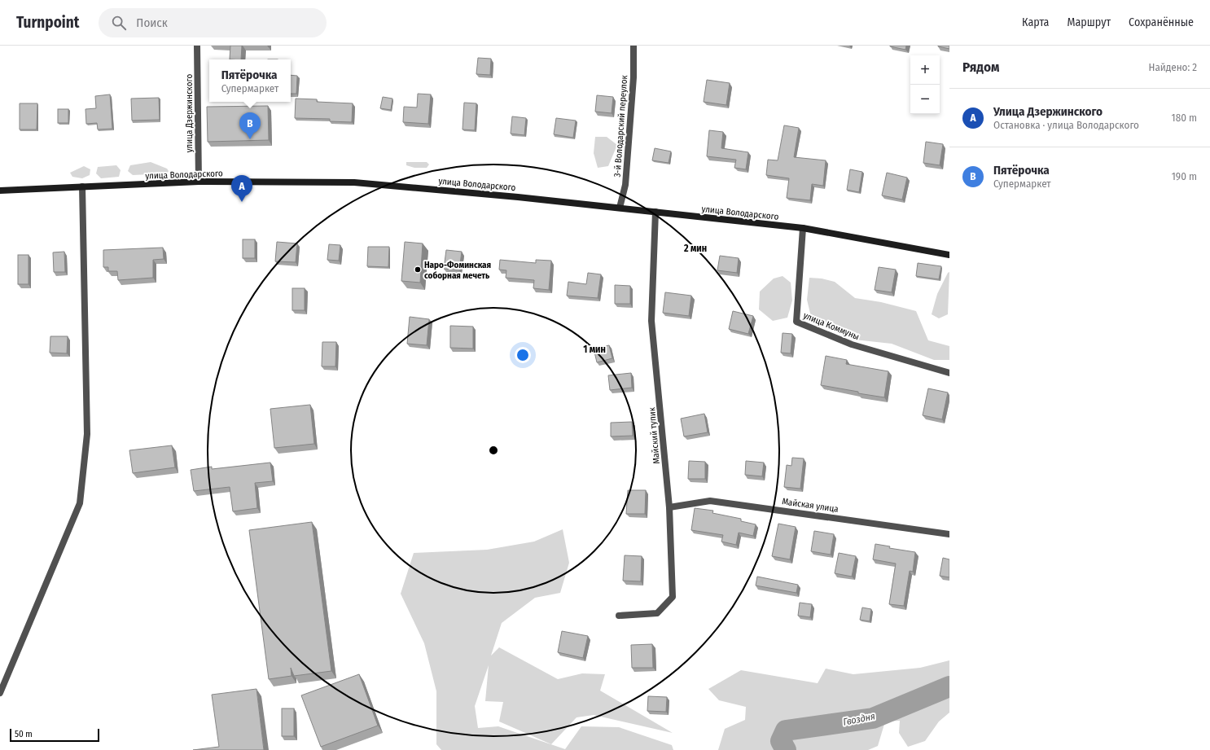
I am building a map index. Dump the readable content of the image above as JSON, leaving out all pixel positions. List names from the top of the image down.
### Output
{
  "streets": {
    "main road": ["улица Володарского"],
    "street": [
      "улица Дзержинского",
      "3-й Володарский переулок",
      "улица Коммуны",
      "Майский тупик",
      "Майская улица"
    ]
  },
  "crossings": [
    ["улица Дзержинского", "улица Володарского"],
    ["3-й Володарский переулок", "улица Володарского"],
    ["улица Володарского", "улица Коммуны"],
    ["улица Володарского", "Майский тупик"],
    ["Майский тупик", "Майская улица"]
  ],
  "water": ["Гвоздня"],
  "places": ["Наро-Фоминская соборная мечеть"],
  "scale_bar": "50 m",
  "page": {
    "header": "Turnpoint",
    "search": "Поиск",
    "nav": ["Карта", "Маршрут", "Сохранённые"],
    "heading": ["Рядом", "Найдено: 2"],
    "map_buttons": ["+", "−"],
    "popup": ["Пятёрочка", "Супермаркет"],
    "list": [
      {
        "mark": "A",
        "name": "Улица Дзержинского",
        "note": "Остановка · улица Володарского",
        "value": "180 m"
      },
      {
        "mark": "B",
        "name": "Пятёрочка",
        "note": "Супермаркет",
        "value": "190 m"
      }
    ],
    "pins": ["B", "A"],
    "scale": "50 m"
  },
  "rings": ["2 мин", "1 мин"]
}
